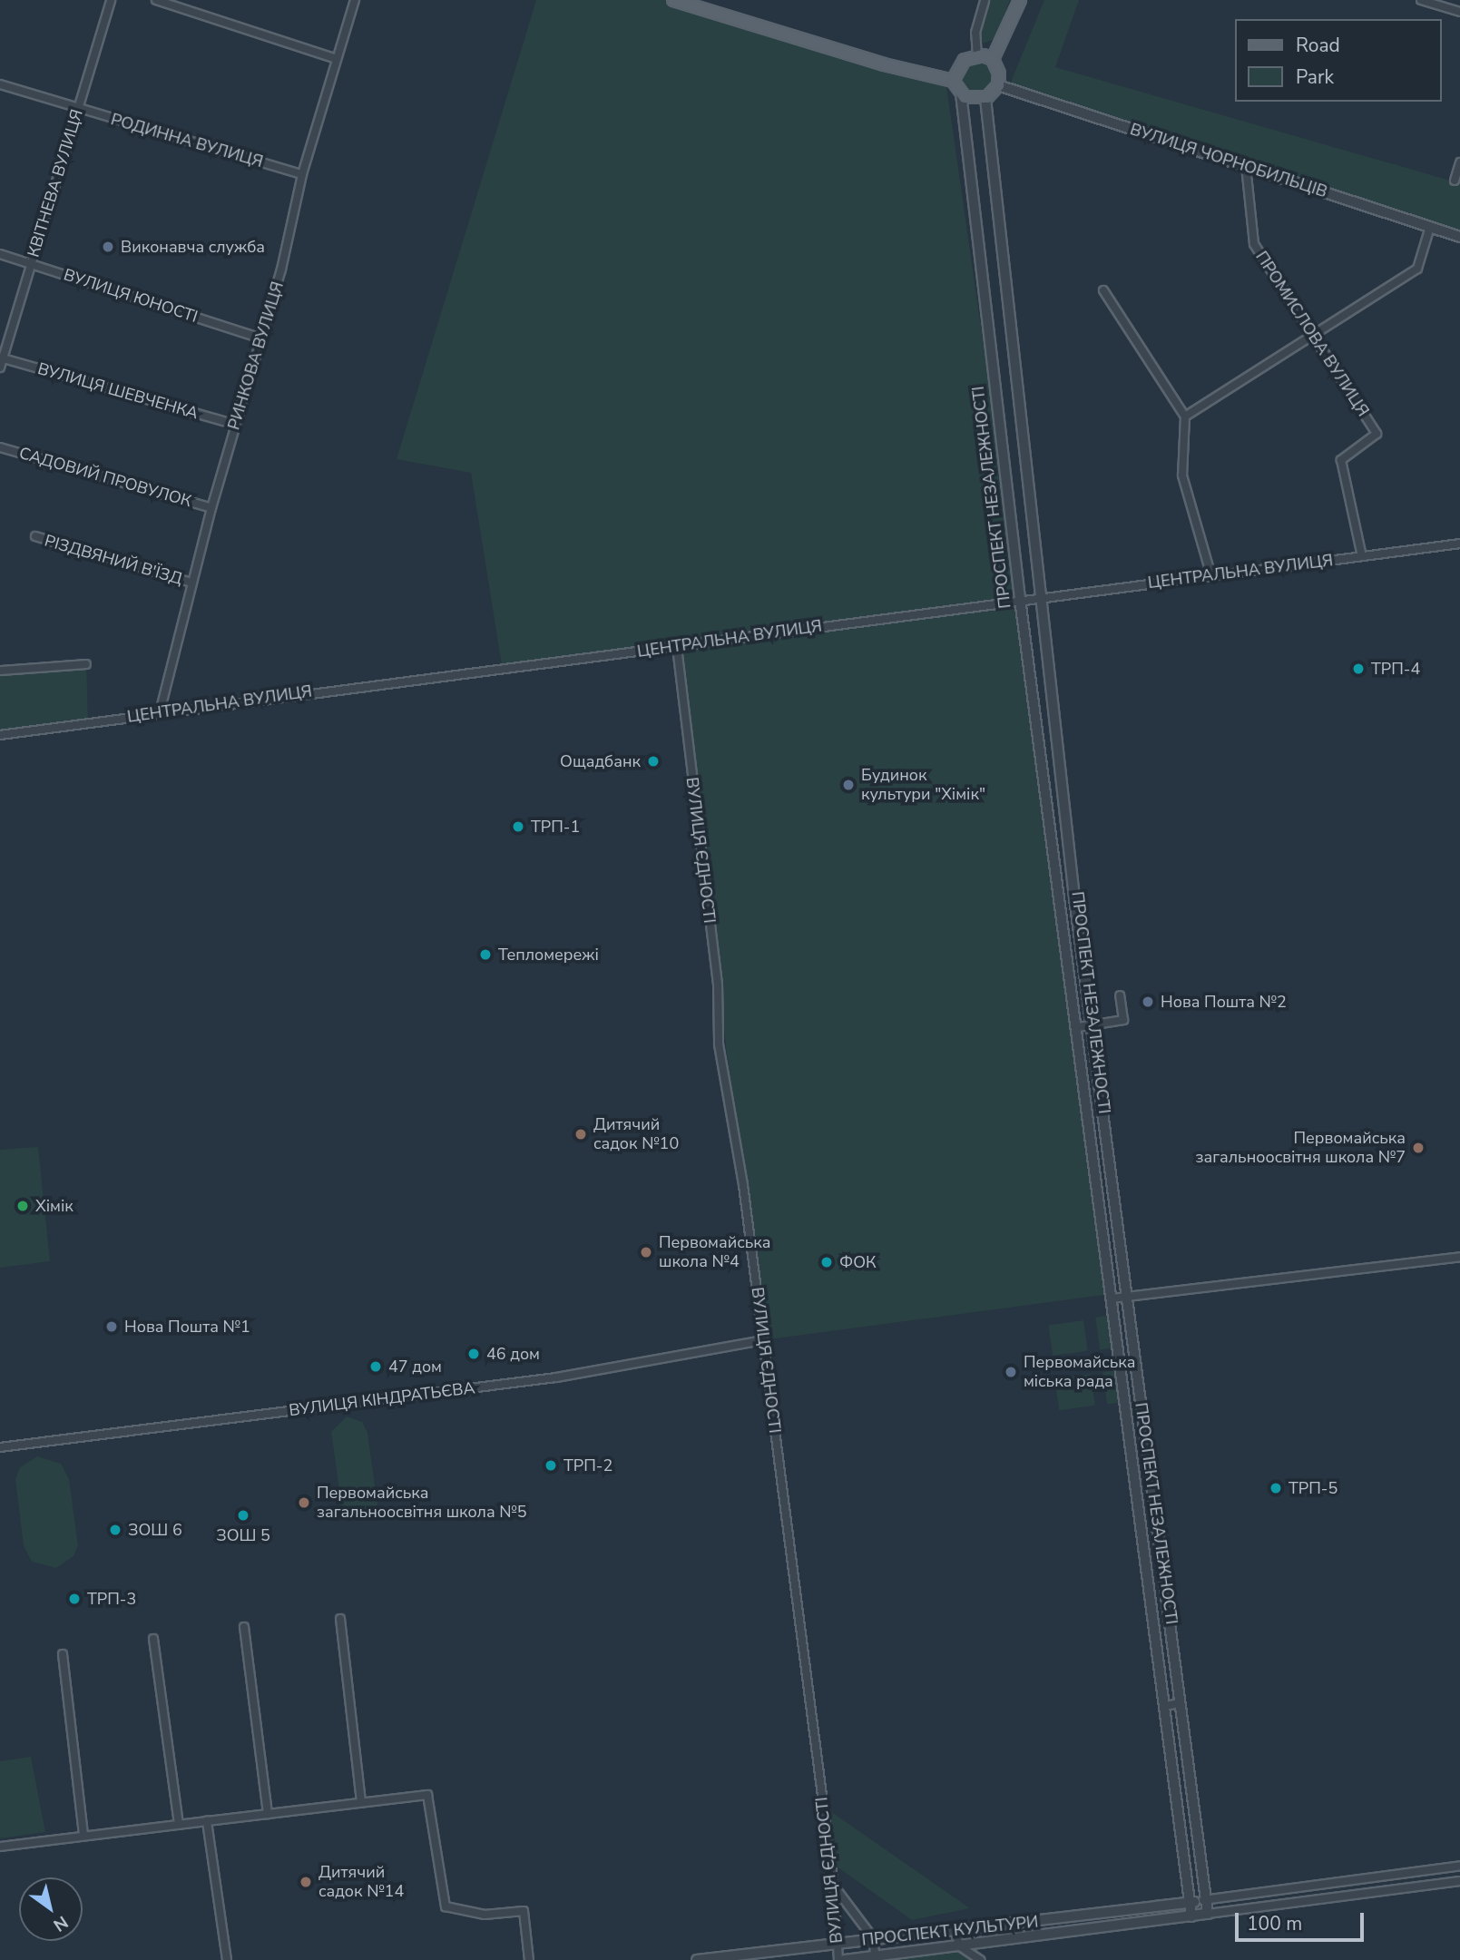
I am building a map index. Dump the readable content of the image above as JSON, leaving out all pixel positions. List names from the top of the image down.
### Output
{
  "streets": {
    "street": [
      "РОДИННА ВУЛИЦЯ",
      "ВУЛИЦЯ ЧОРНОБИЛЬЦІВ",
      "КВІТНЕВА ВУЛИЦЯ",
      "ВУЛИЦЯ ЮНОСТІ",
      "ПРОМИСЛОВА ВУЛИЦЯ",
      "РИНКОВА ВУЛИЦЯ",
      "ВУЛИЦЯ ШЕВЧЕНКА",
      "САДОВИЙ ПРОВУЛОК",
      "ПРОСПЕКТ НЕЗАЛЕЖНОСТІ",
      "РІЗДВЯНИЙ В'ЇЗД",
      "ЦЕНТРАЛЬНА ВУЛИЦЯ",
      "ВУЛИЦЯ ЄДНОСТІ",
      "ВУЛИЦЯ КІНДРАТЬЄВА",
      "ПРОСПЕКТ КУЛЬТУРИ"
    ]
  },
  "crossings": [
    ["РОДИННА ВУЛИЦЯ", "КВІТНЕВА ВУЛИЦЯ"],
    ["РОДИННА ВУЛИЦЯ", "РИНКОВА ВУЛИЦЯ"],
    ["ВУЛИЦЯ ЧОРНОБИЛЬЦІВ", "ПРОМИСЛОВА ВУЛИЦЯ"],
    ["ВУЛИЦЯ ЧОРНОБИЛЬЦІВ", "ПРОСПЕКТ НЕЗАЛЕЖНОСТІ"],
    ["КВІТНЕВА ВУЛИЦЯ", "ВУЛИЦЯ ЮНОСТІ"],
    ["КВІТНЕВА ВУЛИЦЯ", "ВУЛИЦЯ ШЕВЧЕНКА"],
    ["ВУЛИЦЯ ЮНОСТІ", "РИНКОВА ВУЛИЦЯ"],
    ["ПРОМИСЛОВА ВУЛИЦЯ", "ЦЕНТРАЛЬНА ВУЛИЦЯ"],
    ["РИНКОВА ВУЛИЦЯ", "ВУЛИЦЯ ШЕВЧЕНКА"],
    ["РИНКОВА ВУЛИЦЯ", "САДОВИЙ ПРОВУЛОК"],
    ["РИНКОВА ВУЛИЦЯ", "РІЗДВЯНИЙ В'ЇЗД"],
    ["РИНКОВА ВУЛИЦЯ", "ЦЕНТРАЛЬНА ВУЛИЦЯ"],
    ["ПРОСПЕКТ НЕЗАЛЕЖНОСТІ", "ЦЕНТРАЛЬНА ВУЛИЦЯ"],
    ["ПРОСПЕКТ НЕЗАЛЕЖНОСТІ", "ПРОСПЕКТ КУЛЬТУРИ"],
    ["ЦЕНТРАЛЬНА ВУЛИЦЯ", "ВУЛИЦЯ ЄДНОСТІ"],
    ["ВУЛИЦЯ ЄДНОСТІ", "ВУЛИЦЯ КІНДРАТЬЄВА"],
    ["ВУЛИЦЯ ЄДНОСТІ", "ПРОСПЕКТ КУЛЬТУРИ"]
  ],
  "places": [
    "Виконавча служба",
    "ТРП-4",
    "Ощадбанк",
    "Будинок культури \"Хімік\"",
    "ТРП-1",
    "Тепломережі",
    "Нова Пошта №2",
    "Дитячий садок №10",
    "Первомайська загальноосвітня школа №7",
    "Хімік",
    "Первомайська школа №4",
    "ФОК",
    "Нова Пошта №1",
    "46 дом",
    "47 дом",
    "Первомайська мiська рада",
    "ТРП-2",
    "ТРП-5",
    "Первомайська загальноосвітня школа №5",
    "ЗОШ 5",
    "ЗОШ 6",
    "ТРП-3",
    "Дитячий садок №14"
  ],
  "legend": ["Road", "Park"],
  "scale_bar": "100 m",
  "north": "bottom right"
}
